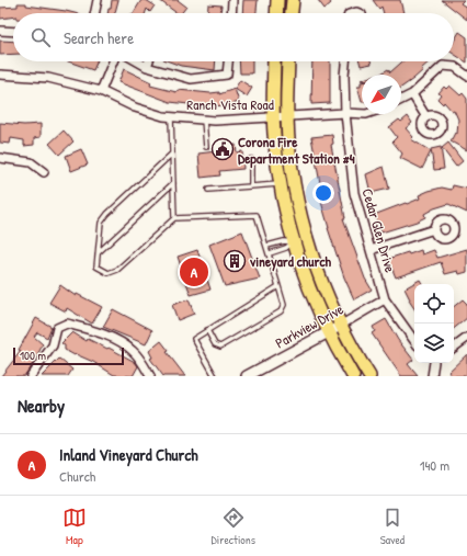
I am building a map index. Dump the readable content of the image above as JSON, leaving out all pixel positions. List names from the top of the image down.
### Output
{
  "streets": {
    "street": ["Ranch Vista Road", "Cedar Glen Drive", "Parkview Drive"]
  },
  "crossings": [
    ["Ranch Vista Road", "Cedar Glen Drive"],
    ["Cedar Glen Drive", "Parkview Drive"]
  ],
  "places": {
    "public building": ["Corona Fire Department Station #4"],
    "building": ["vineyard church"]
  },
  "scale_bar": "100 m",
  "north": "bottom left",
  "page": {
    "search": "Search here",
    "pins": "A",
    "scale": "100 m",
    "heading": "Nearby",
    "list": [
      {
        "mark": "A",
        "name": "Inland Vineyard Church",
        "note": "Church",
        "value": "140 m"
      }
    ],
    "nav": ["Map", "Directions", "Saved"]
  }
}
